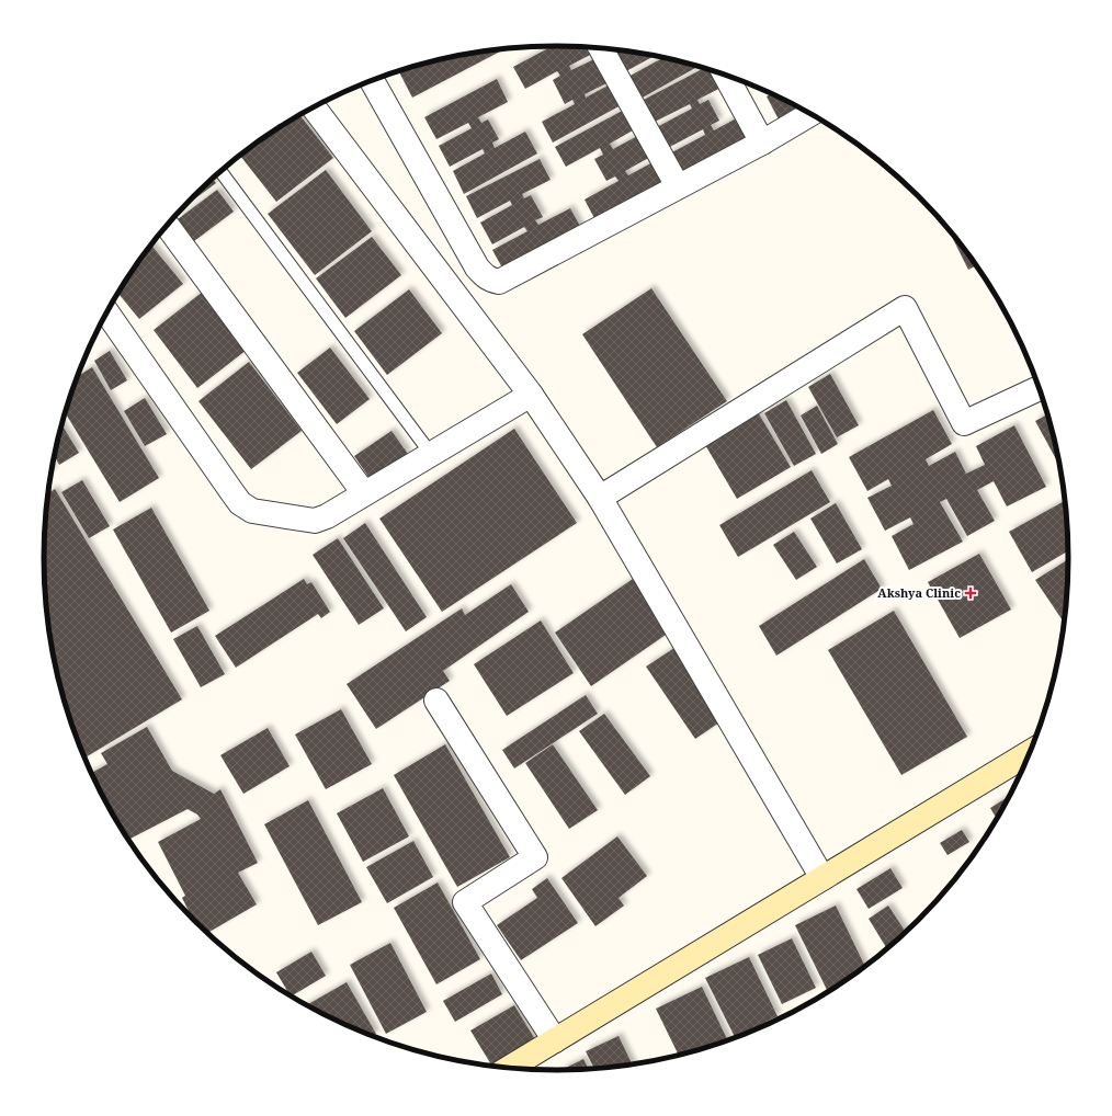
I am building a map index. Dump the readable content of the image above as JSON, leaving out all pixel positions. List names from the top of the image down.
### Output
{
  "places": {
    "health": ["Akshya Clinic"]
  }
}
